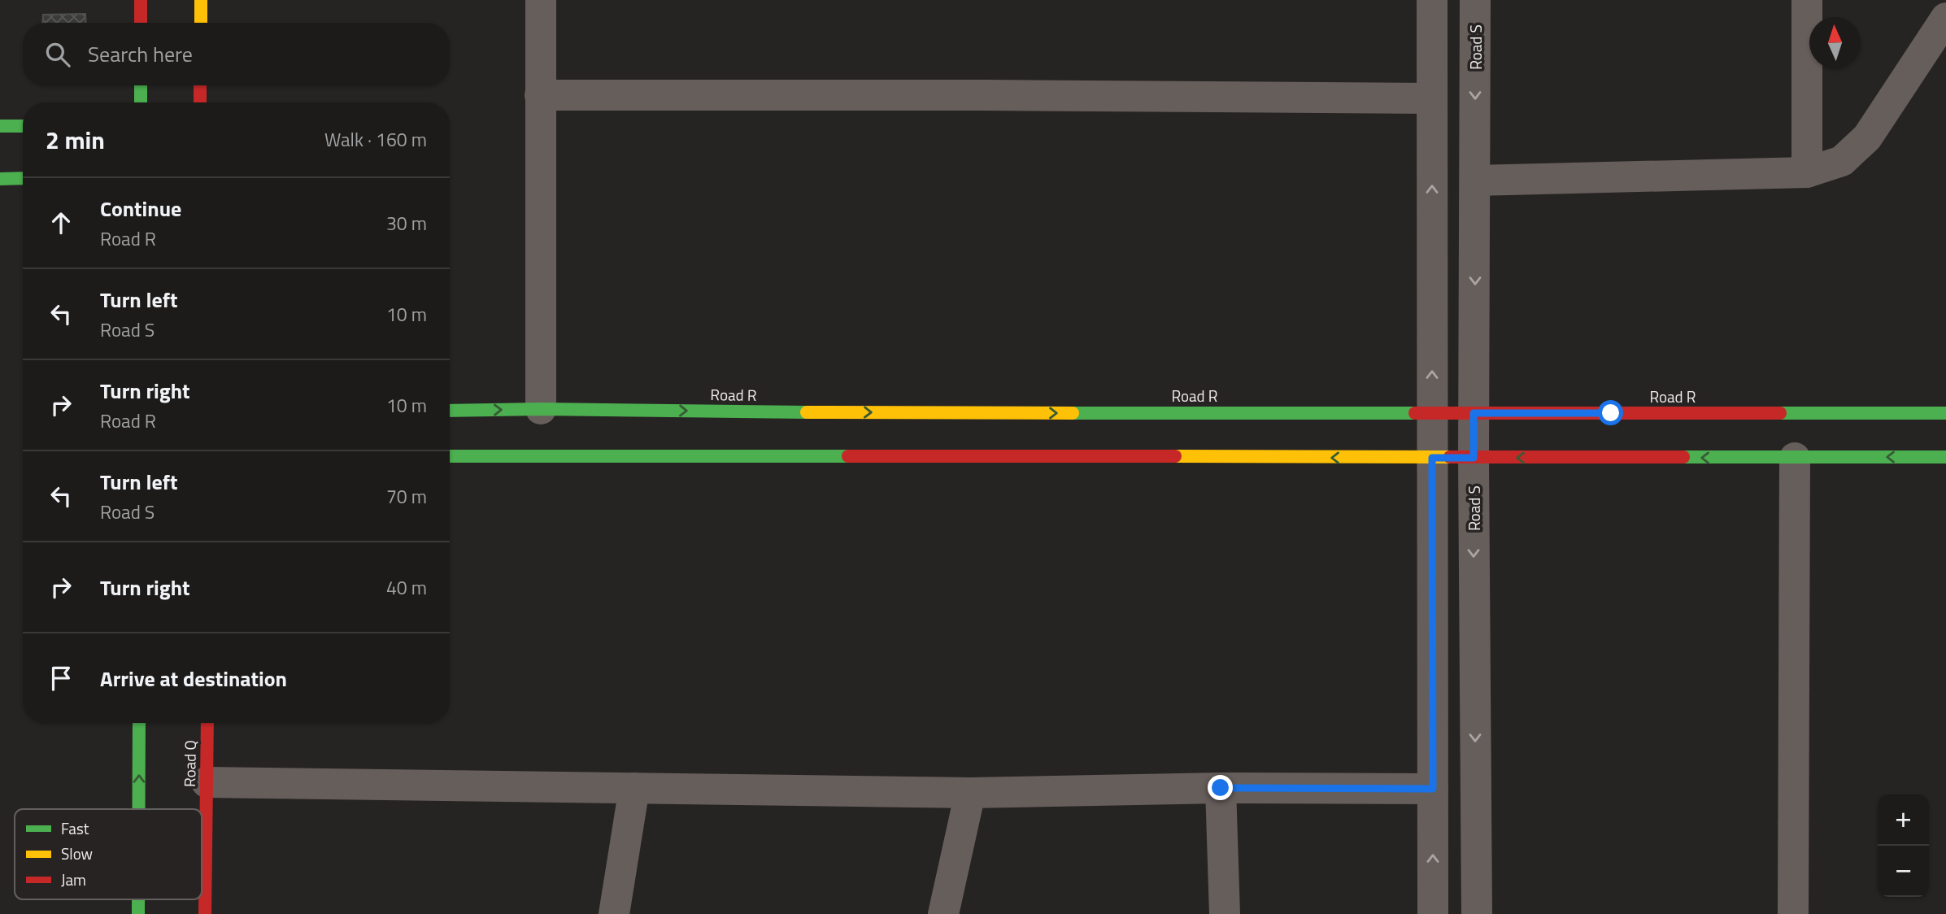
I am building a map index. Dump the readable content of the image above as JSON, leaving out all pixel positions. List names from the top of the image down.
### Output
{
  "streets": {
    "street": ["Road S", "Road R", "Road Q"]
  },
  "crossings": [
    ["Road S", "Road R"]
  ],
  "legend": ["Fast", "Slow", "Jam"],
  "north": "top",
  "page": {
    "search": "Search here",
    "heading": ["2 min", "Walk · 160 m"],
    "list": [
      ["Continue", "Road R", "30 m"],
      ["Turn left", "Road S", "10 m"],
      ["Turn right", "Road R", "10 m"],
      ["Turn left", "Road S", "70 m"],
      ["Turn right", "40 m"],
      "Arrive at destination"
    ],
    "map_buttons": ["+", "−"]
  }
}
